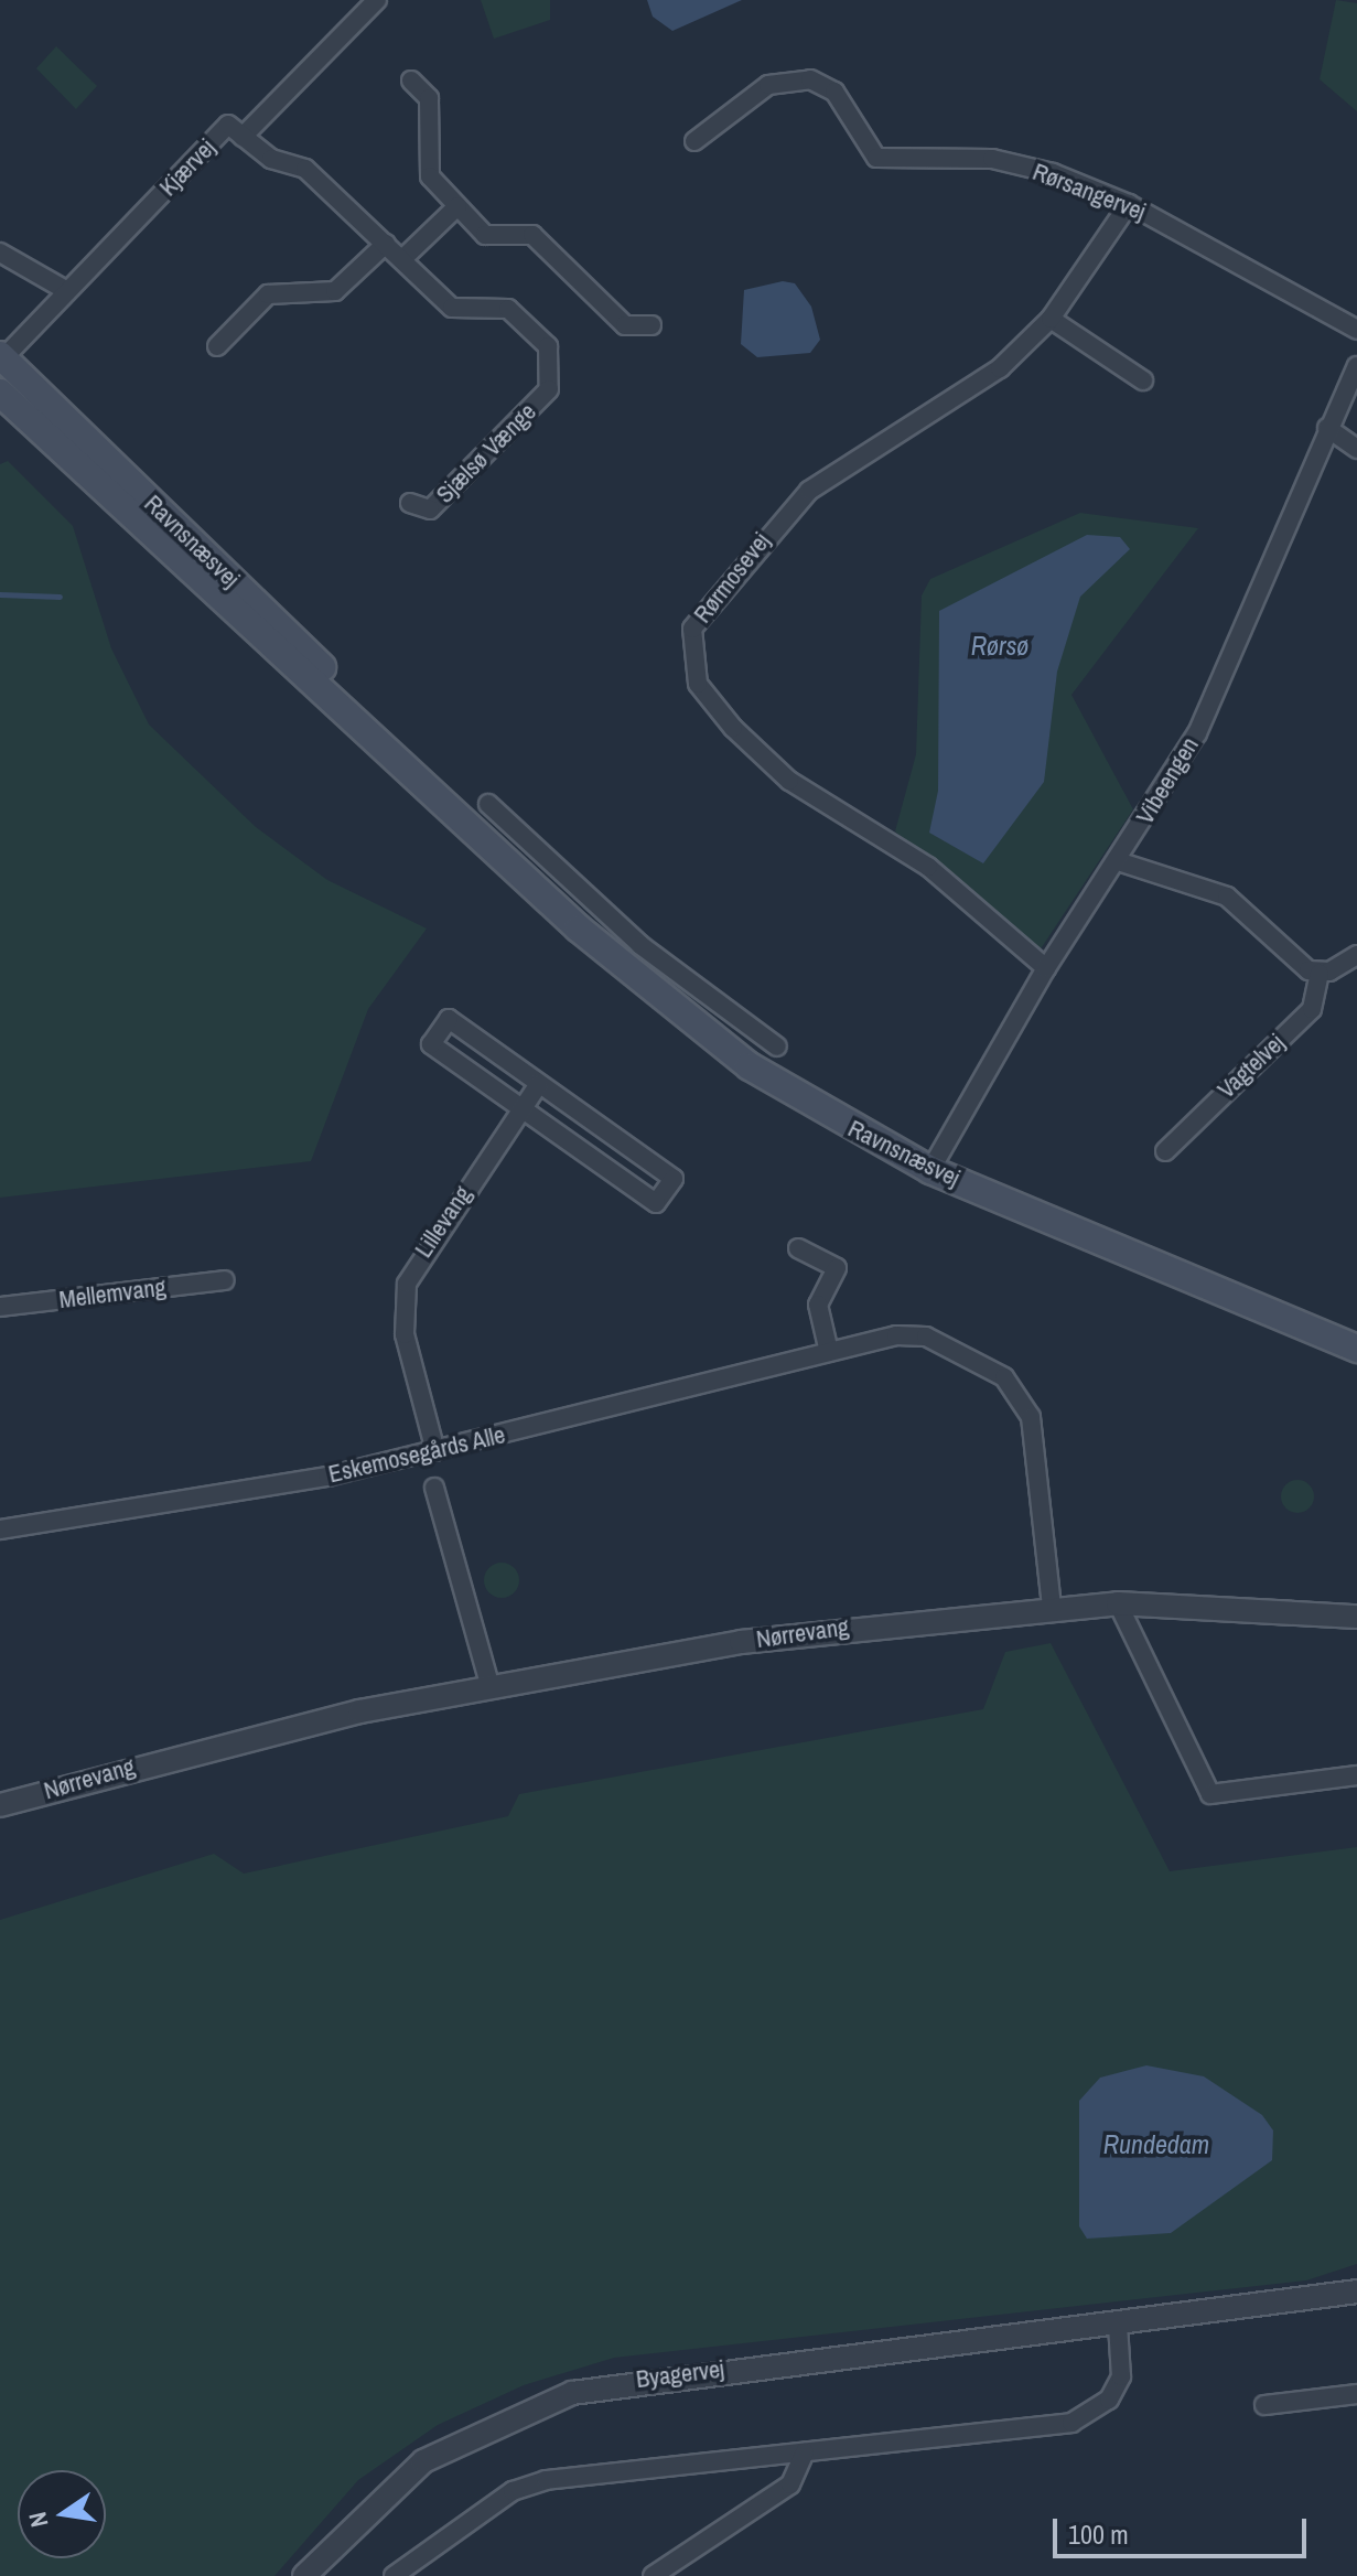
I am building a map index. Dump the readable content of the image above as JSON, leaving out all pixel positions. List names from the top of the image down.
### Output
{
  "streets": {
    "main road": ["Ravnsnæsvej"],
    "street": [
      "Kjærvej",
      "Rørsangervej",
      "Sjælsø Vænge",
      "Rørmosevej",
      "Vibeengen",
      "Vagtelvej",
      "Lillevang",
      "Mellemvang",
      "Eskemosegårds Alle",
      "Nørrevang",
      "Byagervej"
    ]
  },
  "crossings": [
    ["Kjærvej", "Sjælsø Vænge"],
    ["Kjærvej", "Ravnsnæsvej"],
    ["Rørsangervej", "Rørmosevej"],
    ["Ravnsnæsvej", "Vibeengen"],
    ["Rørmosevej", "Vibeengen"],
    ["Lillevang", "Eskemosegårds Alle"],
    ["Eskemosegårds Alle", "Nørrevang"]
  ],
  "water": ["Rørsø", "Rundedam"],
  "scale_bar": "100 m",
  "north": "left"
}
